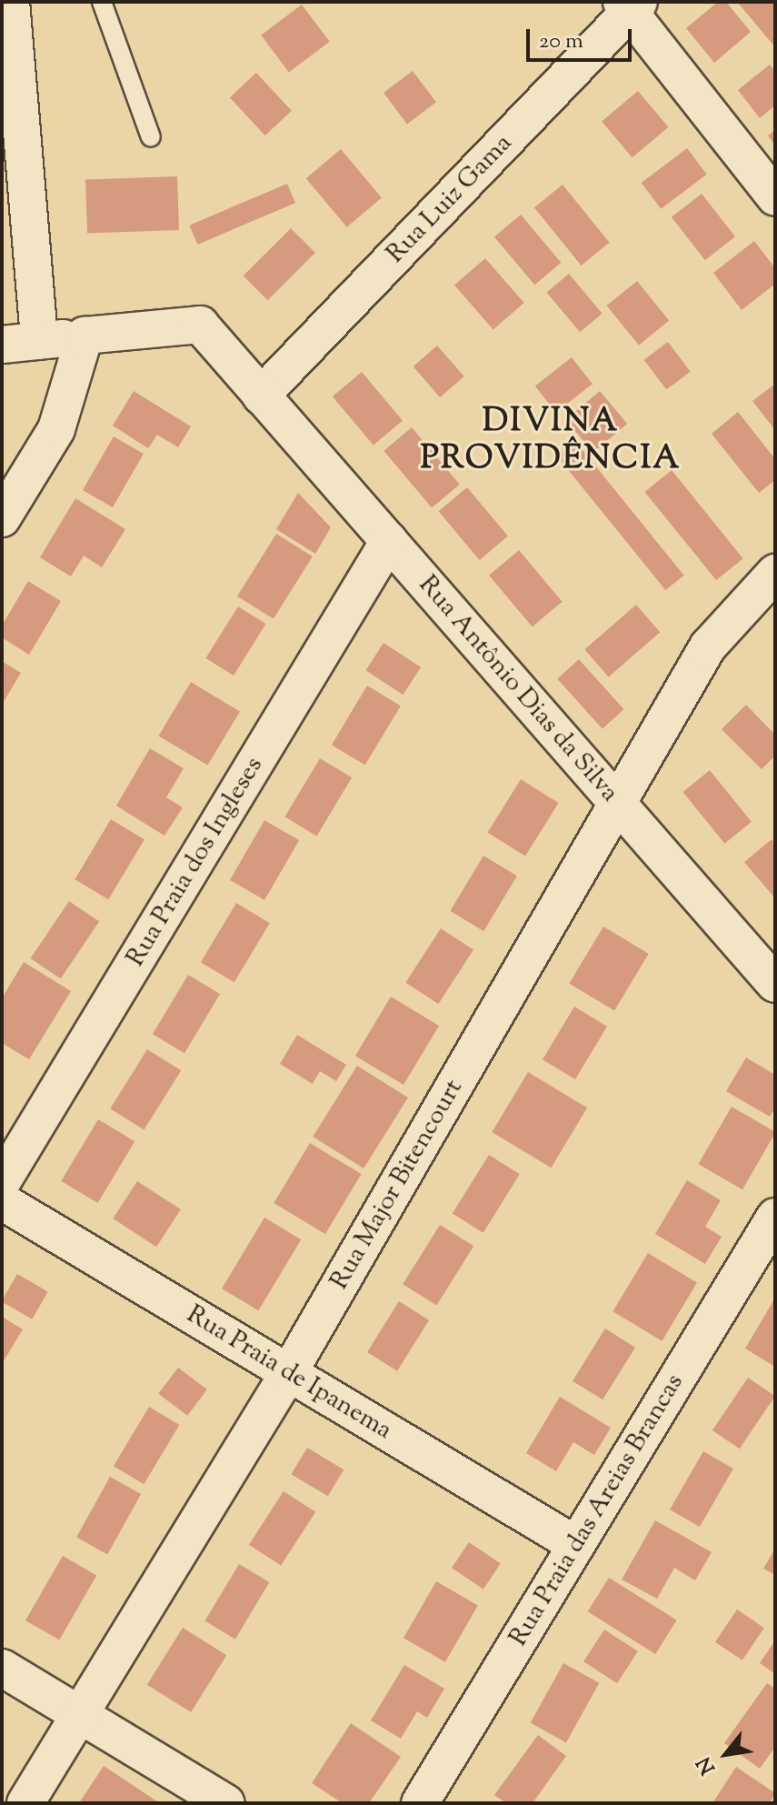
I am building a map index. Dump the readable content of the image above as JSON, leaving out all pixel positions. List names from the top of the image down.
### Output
{
  "streets": {
    "street": [
      "Rua Luiz Gama",
      "Rua Antônio Dias da Silva",
      "Rua Praia dos Ingleses",
      "Rua Major Bitencourt",
      "Rua Praia de Ipanema",
      "Rua Praia das Areias Brancas"
    ]
  },
  "crossings": [
    ["Rua Luiz Gama", "Rua Antônio Dias da Silva"],
    ["Rua Antônio Dias da Silva", "Rua Praia dos Ingleses"],
    ["Rua Antônio Dias da Silva", "Rua Major Bitencourt"],
    ["Rua Major Bitencourt", "Rua Praia de Ipanema"],
    ["Rua Praia de Ipanema", "Rua Praia das Areias Brancas"]
  ],
  "districts": ["DIVINA PROVIDÊNCIA"],
  "scale_bar": "20 m",
  "north": "bottom left"
}
